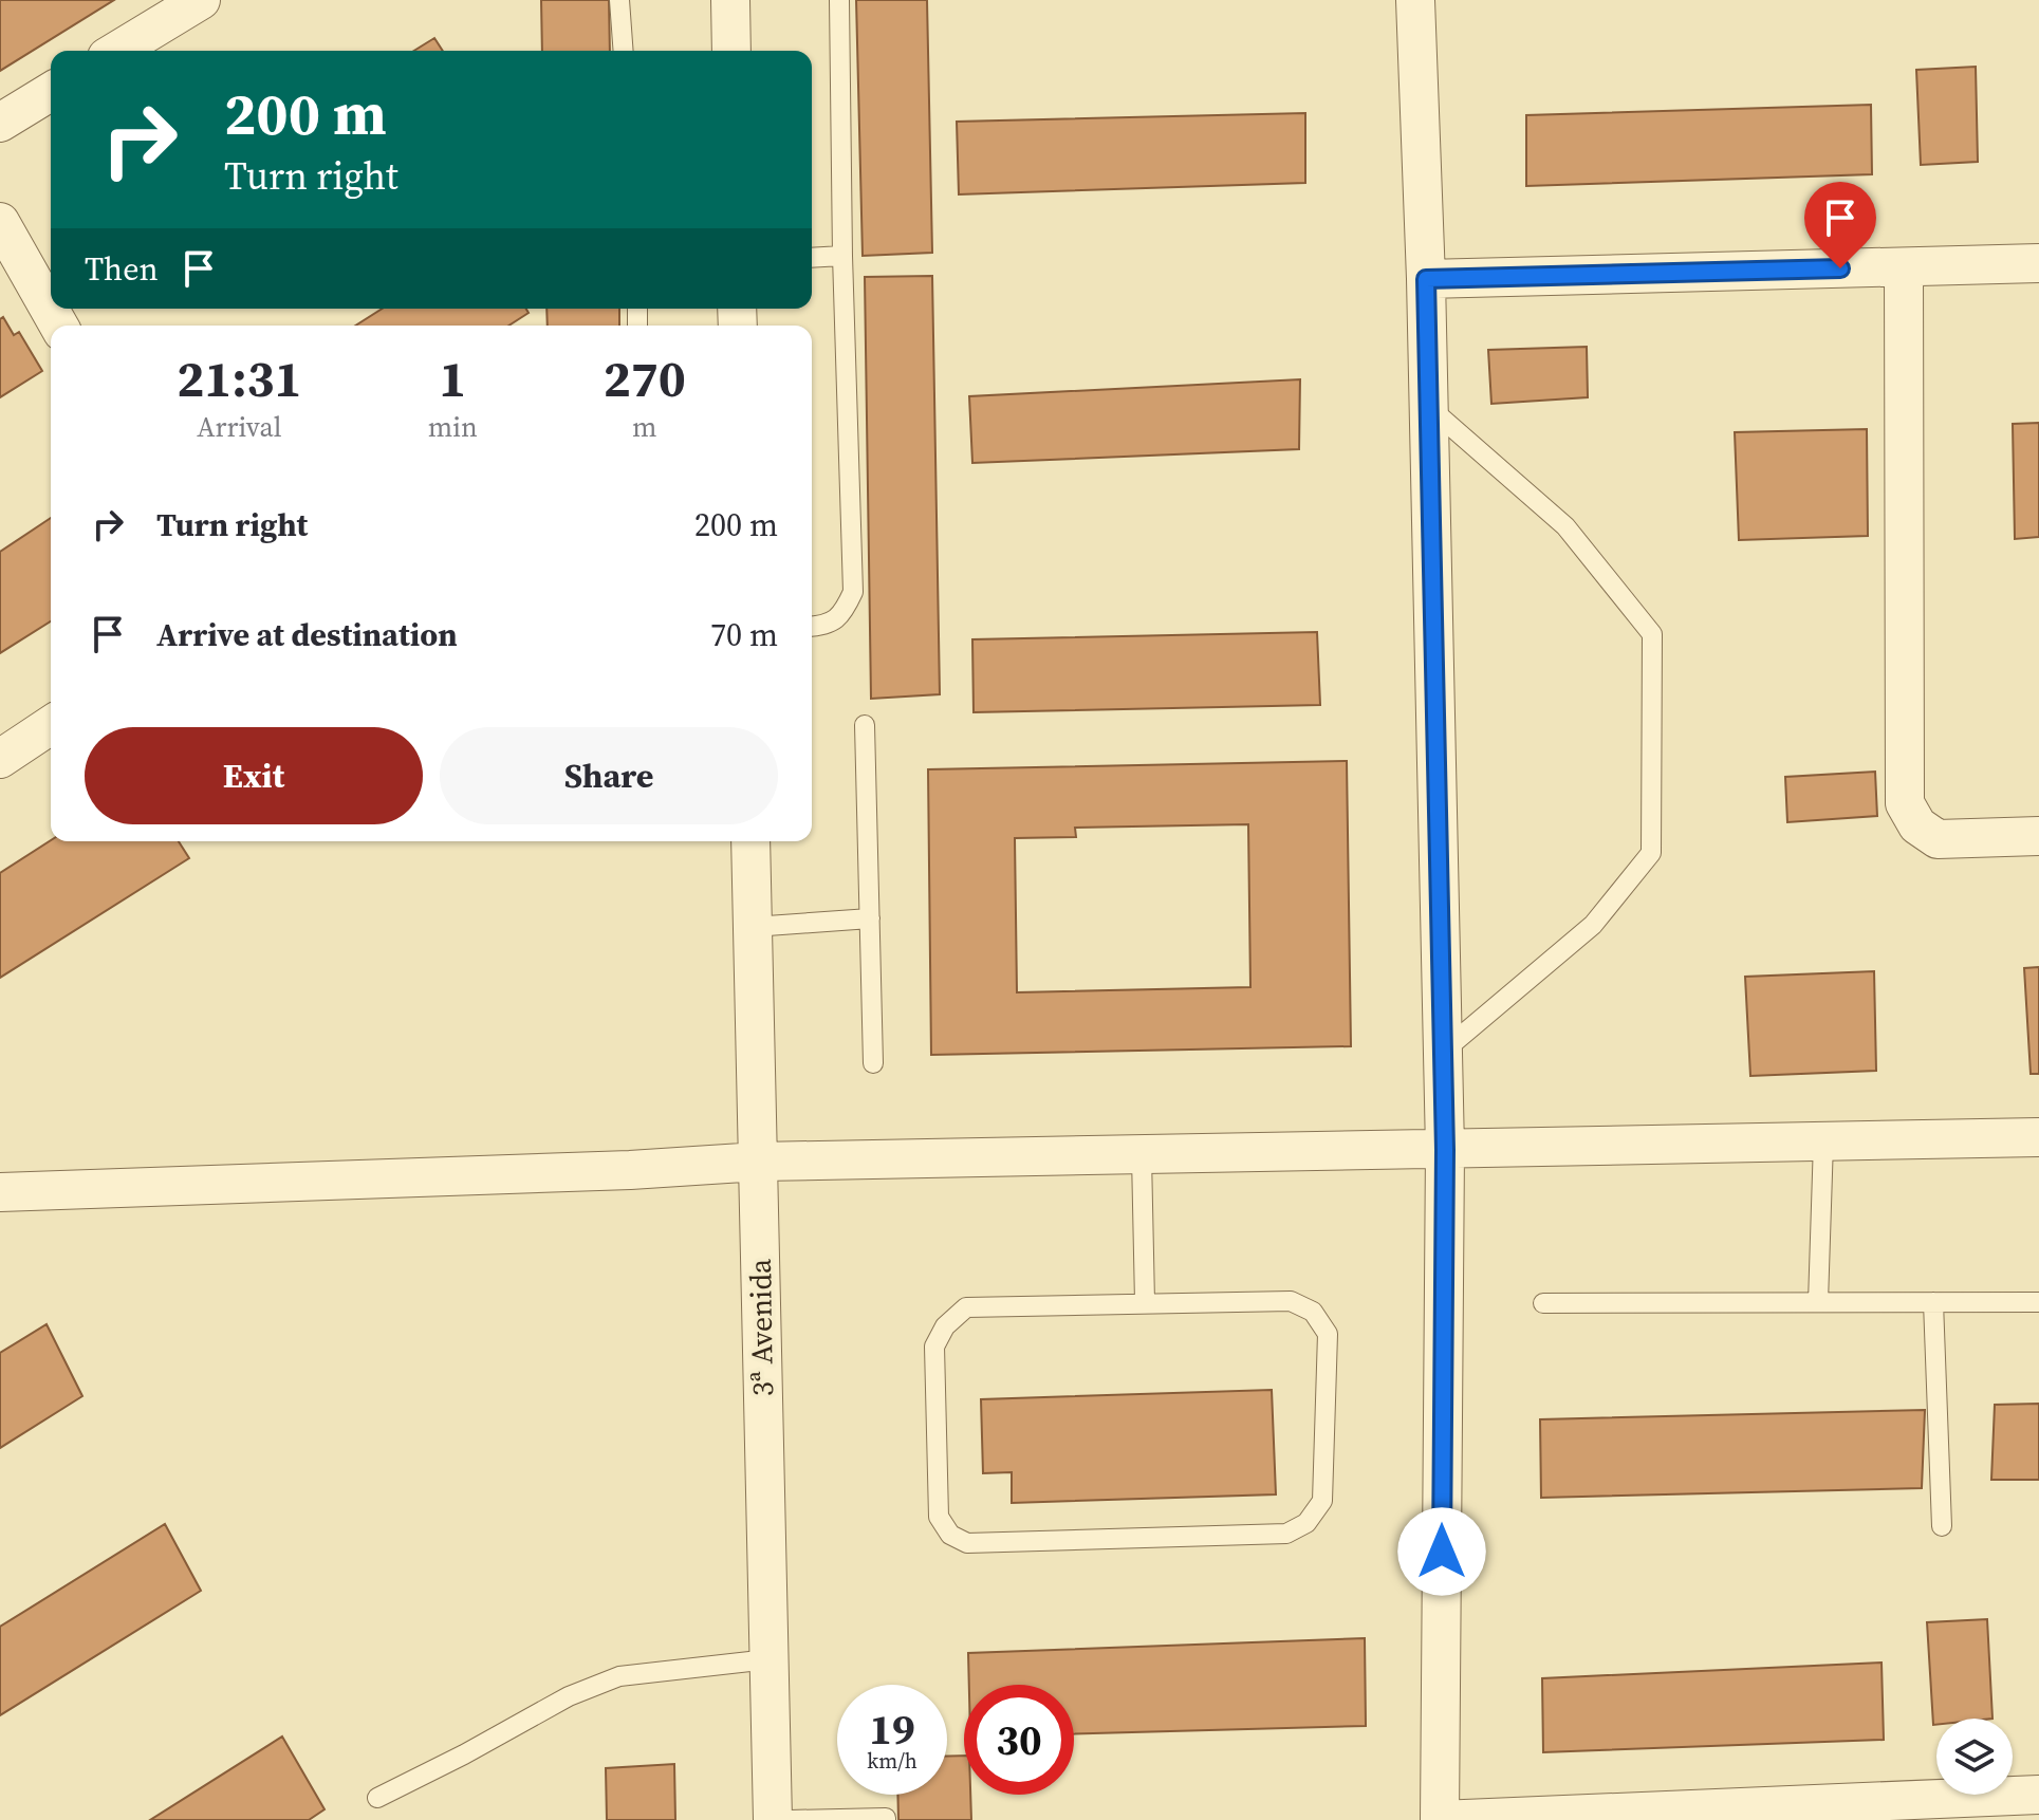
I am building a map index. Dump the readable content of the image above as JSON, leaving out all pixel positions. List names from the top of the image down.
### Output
{
  "streets": {
    "street": ["3ª Avenida"]
  },
  "page": {
    "turn": ["200 m", "Turn right"],
    "then": "Then",
    "eta": [
      "21:31",
      "Arrival",
      "1",
      "min",
      "270",
      "m"
    ],
    "list": [
      {
        "name": "Turn right",
        "value": "200 m"
      },
      {
        "name": "Arrive at destination",
        "value": "70 m"
      }
    ],
    "buttons": ["Exit", "Share"],
    "speed": "19 km/h",
    "limit": "30"
  }
}
